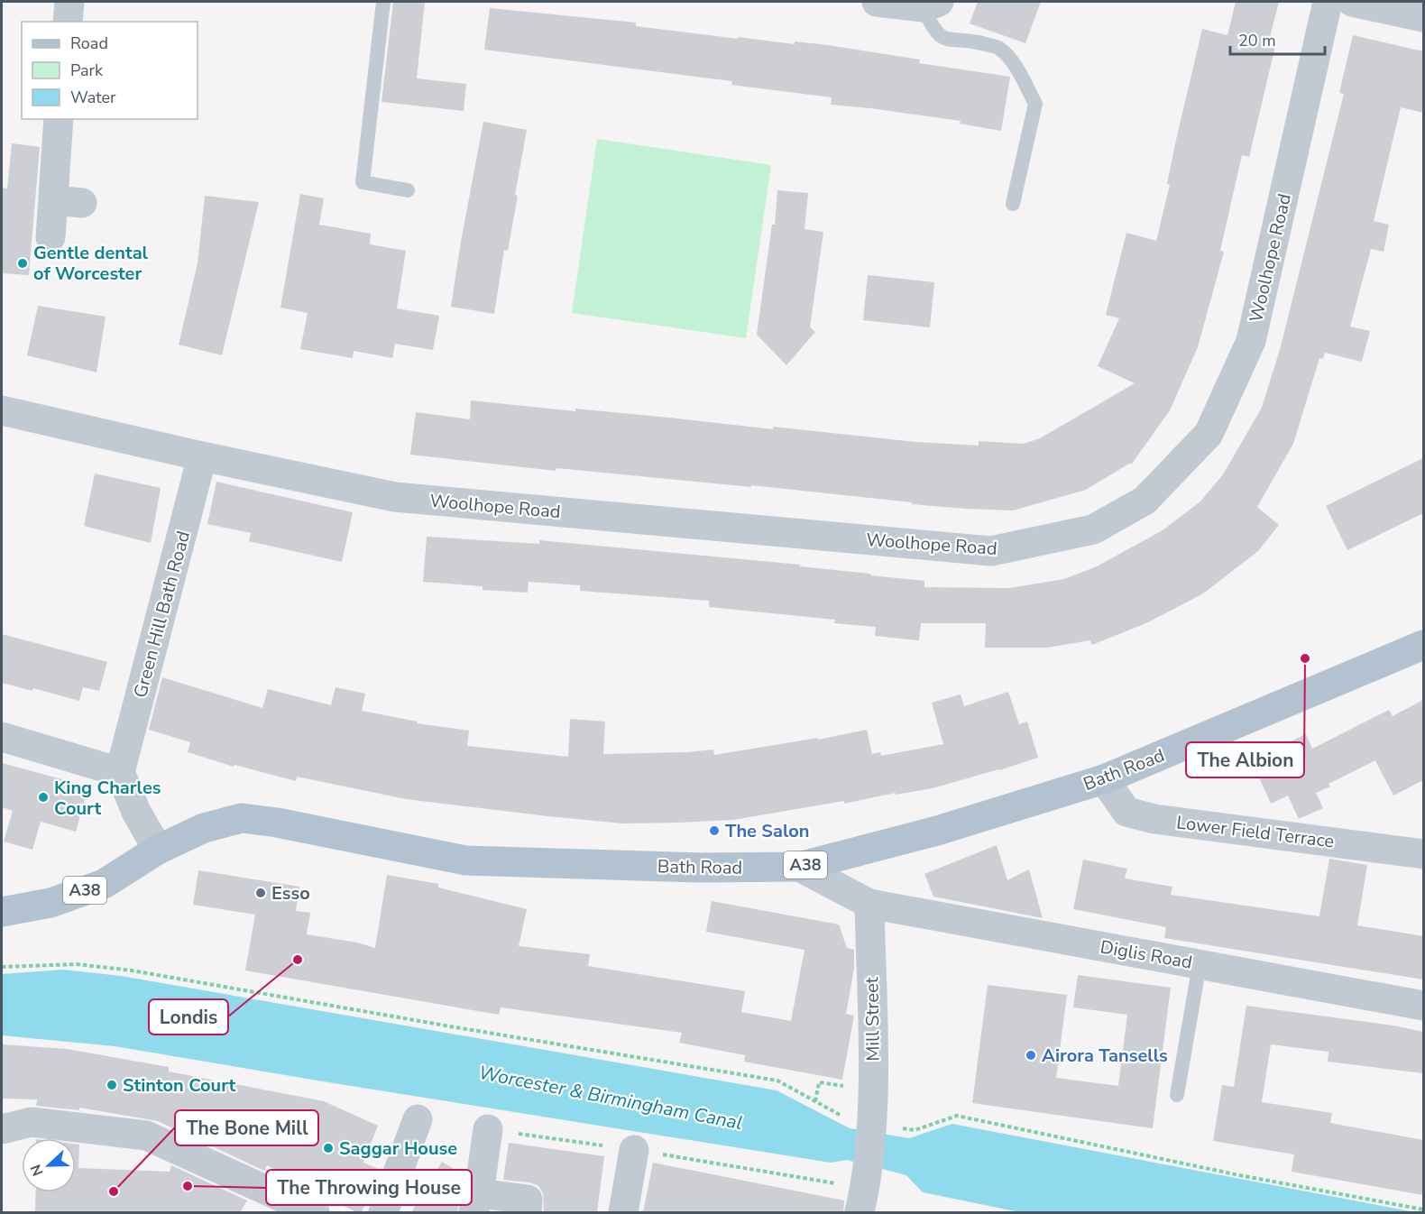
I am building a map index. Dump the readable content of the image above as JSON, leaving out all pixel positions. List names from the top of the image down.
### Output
{
  "streets": {
    "main road": ["Bath Road", "A38"],
    "street": [
      "Woolhope Road",
      "Green Hill Bath Road",
      "Lower Field Terrace",
      "Diglis Road",
      "Mill Street"
    ]
  },
  "crossings": [
    ["Woolhope Road", "Green Hill Bath Road"],
    ["Bath Road", "Lower Field Terrace"],
    ["Bath Road", "A38"],
    ["Diglis Road", "Mill Street"]
  ],
  "water": ["Worcester & Birmingham Canal"],
  "places": [
    "Gentle dental of Worcester",
    "The Albion",
    "King Charles Court",
    "The Salon",
    "Esso",
    "Londis",
    "Airora Tansells",
    "Stinton Court",
    "Saggar House",
    "The Throwing House",
    "The Bone Mill"
  ],
  "legend": ["Road", "Park", "Water"],
  "scale_bar": "20 m",
  "north": "left"
}
